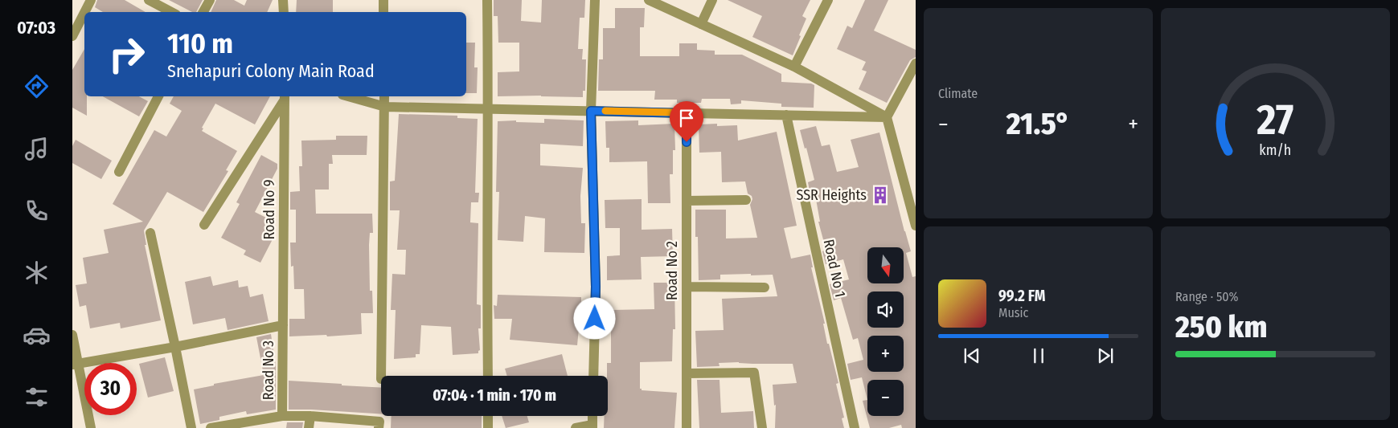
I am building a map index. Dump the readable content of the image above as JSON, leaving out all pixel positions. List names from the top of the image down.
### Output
{
  "streets": {
    "street": [
      "Road No 9",
      "Road No 1",
      "Road No 2",
      "Road No 3"
    ]
  },
  "crossings": [
    ["Road No 9", "Road No 3"]
  ],
  "places": {
    "building": ["SSR Heights"]
  },
  "north": "bottom",
  "page": {
    "tabs": "07:03",
    "tile": [
      "Climate",
      ["Range · 50%", "250 km"]
    ],
    "turn": ["110 m", "Snehapuri Colony Main Road"],
    "heat": ["−", "21.5°", "+"],
    "map_buttons": ["+", "−"],
    "song": ["99.2 FM", "Music"],
    "limit": "30",
    "trip": "07:04 · 1 min · 170 m",
    "gauge": ["27", "km/h"]
  }
}
